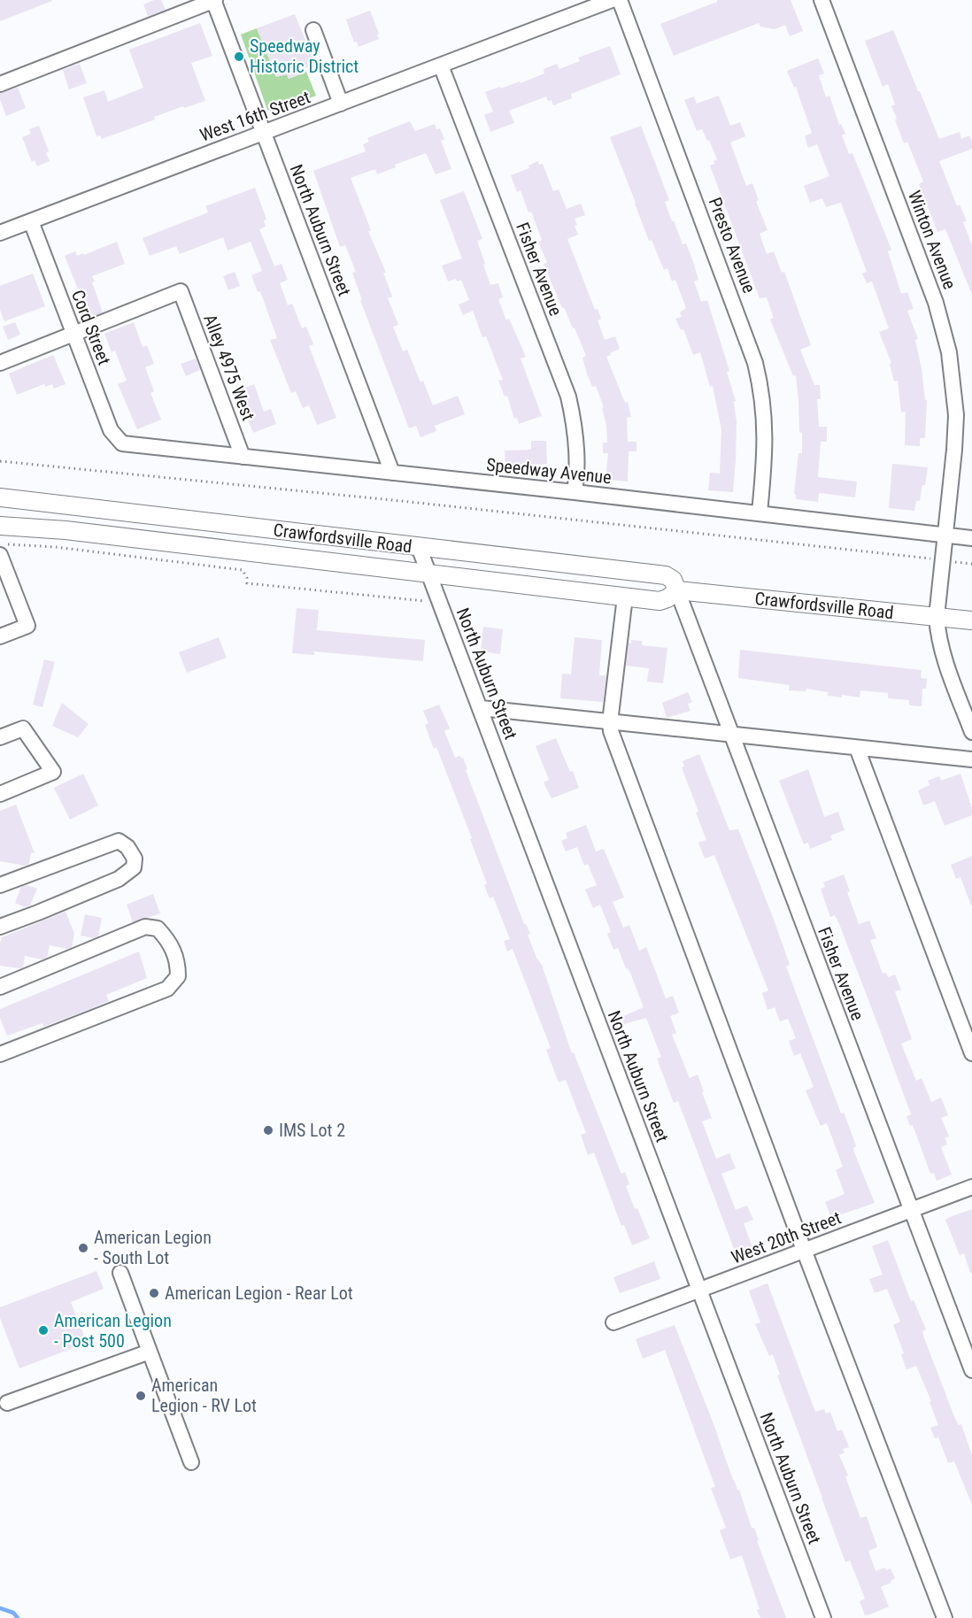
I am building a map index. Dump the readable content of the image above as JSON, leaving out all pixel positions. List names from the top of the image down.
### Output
{
  "streets": {
    "main road": ["Crawfordsville Road"],
    "street": [
      "West 16th Street",
      "North Auburn Street",
      "Winton Avenue",
      "Presto Avenue",
      "Fisher Avenue",
      "Cord Street",
      "Alley 4975 West",
      "Speedway Avenue",
      "West 20th Street"
    ]
  },
  "crossings": [
    ["West 16th Street", "North Auburn Street"],
    ["West 16th Street", "Fisher Avenue"],
    ["West 16th Street", "Cord Street"],
    ["North Auburn Street", "Speedway Avenue"],
    ["North Auburn Street", "Crawfordsville Road"],
    ["North Auburn Street", "West 20th Street"],
    ["Winton Avenue", "Speedway Avenue"],
    ["Winton Avenue", "Crawfordsville Road"],
    ["Presto Avenue", "Speedway Avenue"],
    ["Fisher Avenue", "Speedway Avenue"],
    ["Fisher Avenue", "Crawfordsville Road"],
    ["Fisher Avenue", "West 20th Street"],
    ["Cord Street", "Alley 4975 West"],
    ["Cord Street", "Speedway Avenue"],
    ["Alley 4975 West", "Speedway Avenue"]
  ],
  "places": [
    "Speedway Historic District",
    "IMS Lot 2",
    "American Legion - South Lot",
    "American Legion - Rear Lot",
    "American Legion - Post 500",
    "American Legion - RV Lot"
  ]
}
